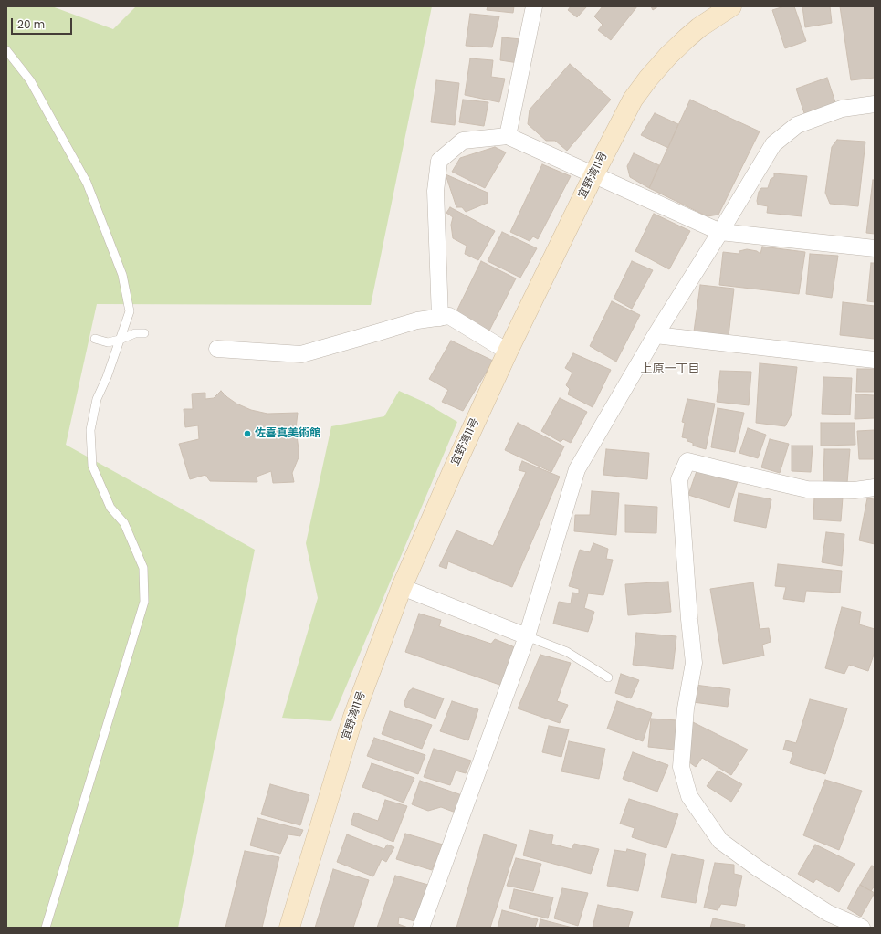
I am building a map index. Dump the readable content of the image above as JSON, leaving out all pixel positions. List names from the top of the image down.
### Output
{
  "streets": {
    "street": ["宜野湾11号"]
  },
  "districts": ["上原一丁目"],
  "places": ["佐喜真美術館"],
  "scale_bar": "20 m"
}
